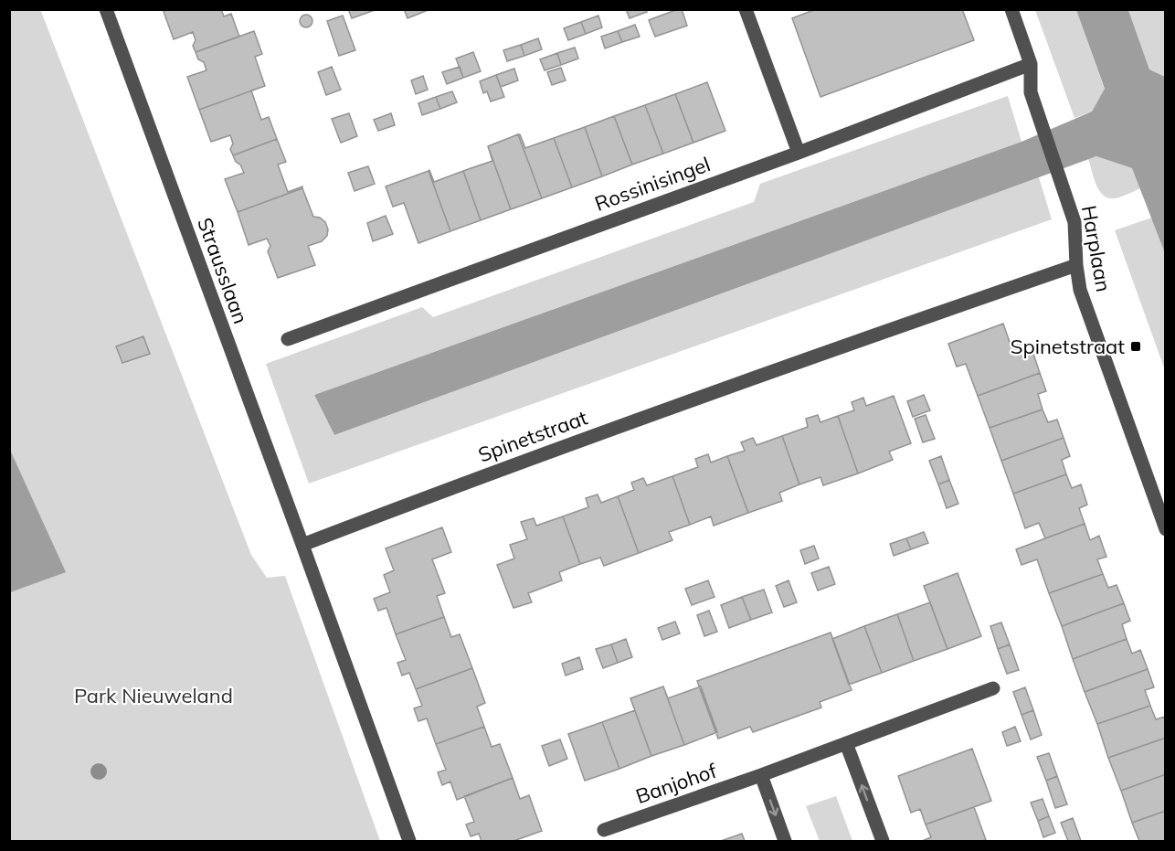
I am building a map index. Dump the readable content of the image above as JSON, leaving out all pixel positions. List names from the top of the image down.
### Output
{
  "streets": {
    "street": [
      "Rossinisingel",
      "Harplaan",
      "Strausslaan",
      "Spinetstraat",
      "Banjohof"
    ]
  },
  "crossings": [
    ["Rossinisingel", "Harplaan"],
    ["Harplaan", "Spinetstraat"],
    ["Strausslaan", "Spinetstraat"]
  ],
  "parks": ["Park Nieuweland"],
  "places": {
    "transit": ["Spinetstraat"]
  }
}
